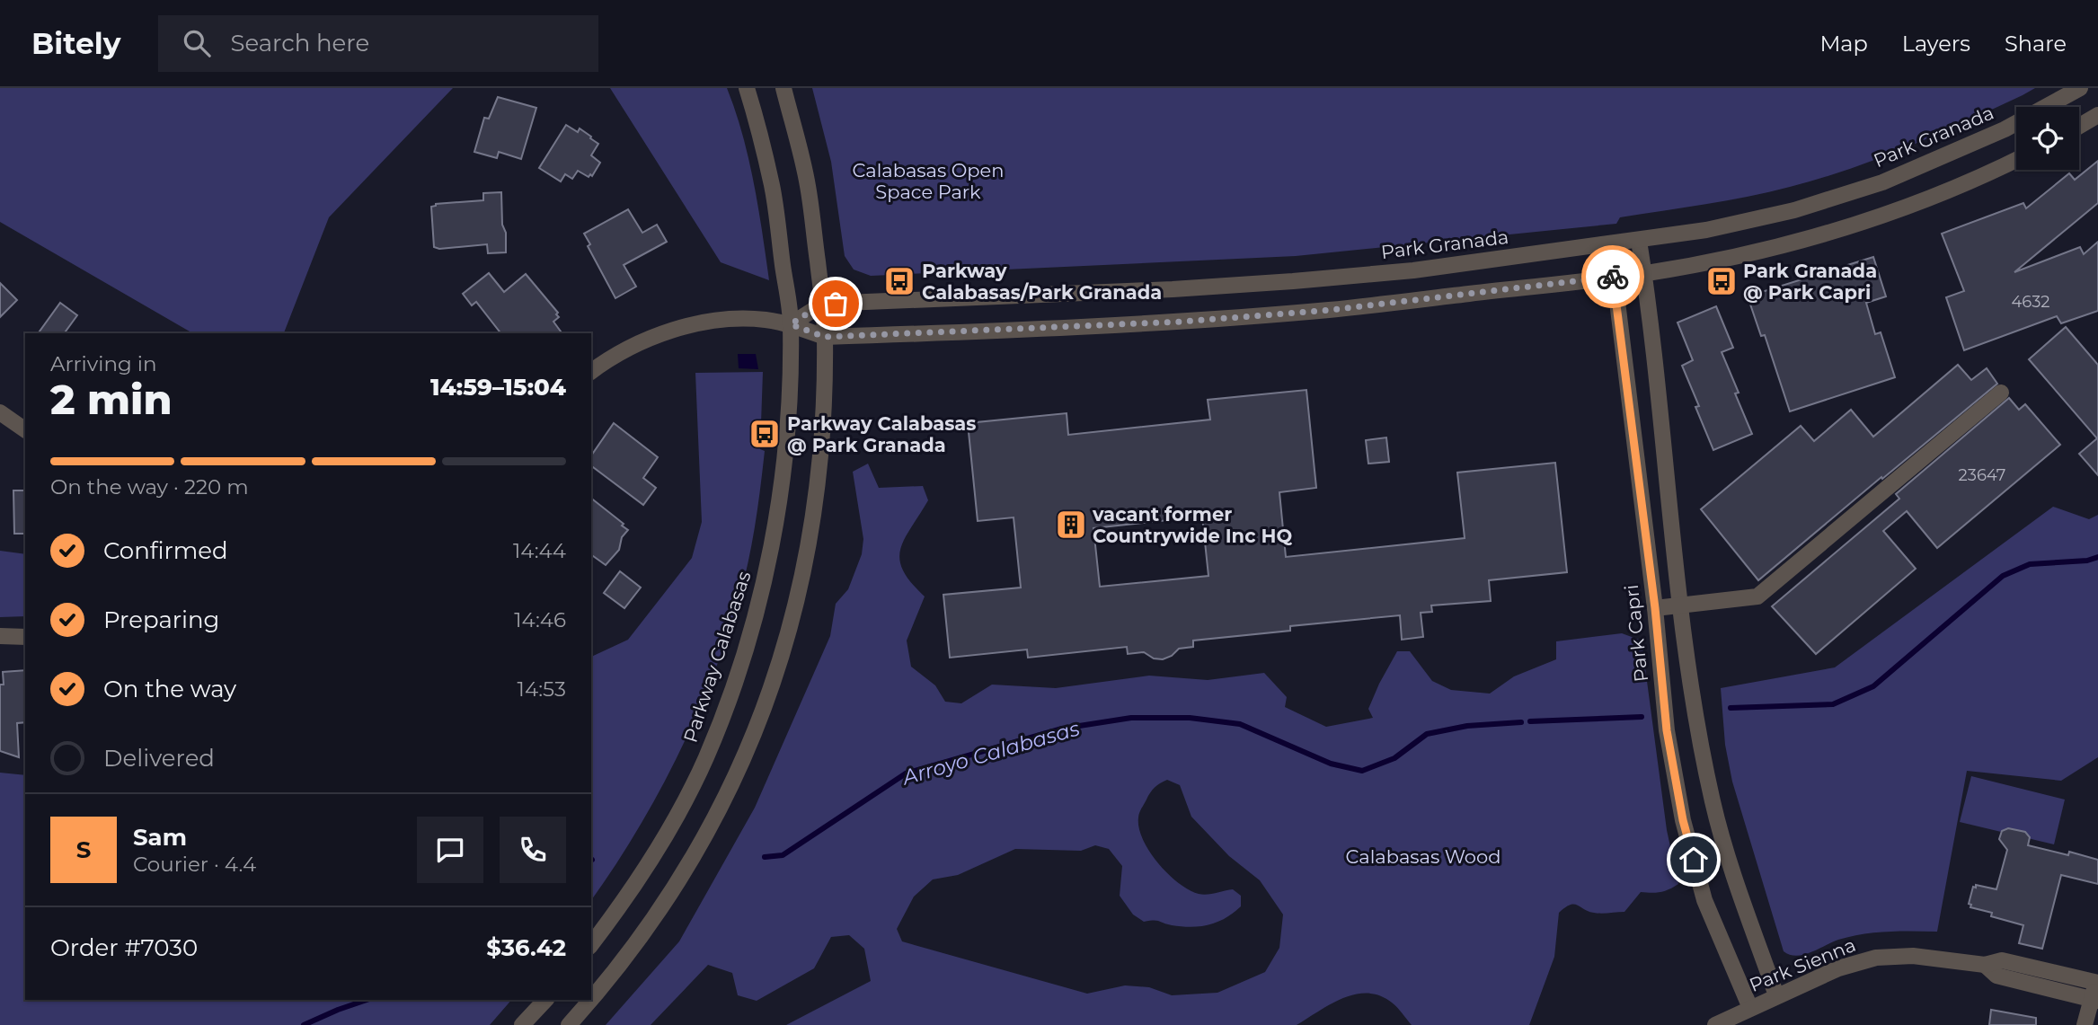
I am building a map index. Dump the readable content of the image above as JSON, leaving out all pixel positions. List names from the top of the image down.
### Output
{
  "streets": {
    "street": [
      "Park Granada",
      "Park Capri",
      "Parkway Calabasas",
      "Park Sienna"
    ]
  },
  "crossings": [
    ["Park Granada", "Park Capri"],
    ["Park Capri", "Park Sienna"]
  ],
  "water": ["Arroyo Calabasas"],
  "parks": ["Calabasas Open Space Park", "Calabasas Wood"],
  "places": {
    "bus stop": ["Parkway Calabasas/Park Granada", "Park Granada @ Park Capri", "Parkway Calabasas @ Park Granada"],
    "building": ["vacant former Countrywide Inc HQ"]
  },
  "house_numbers": ["4632", "23647"],
  "page": {
    "header": "Bitely",
    "search": "Search here",
    "nav": ["Map", "Layers", "Share"],
    "heading": ["2 min", "Arriving in", "14:59–15:04"],
    "panel": [
      "Sam",
      "Courier · 4.4",
      "Order #7030",
      "$36.42"
    ],
    "bar": "On the way · 220 m",
    "list": [
      ["Confirmed", "14:44"],
      ["Preparing", "14:46"],
      ["On the way", "14:53"],
      "Delivered"
    ],
    "round": "S"
  }
}
